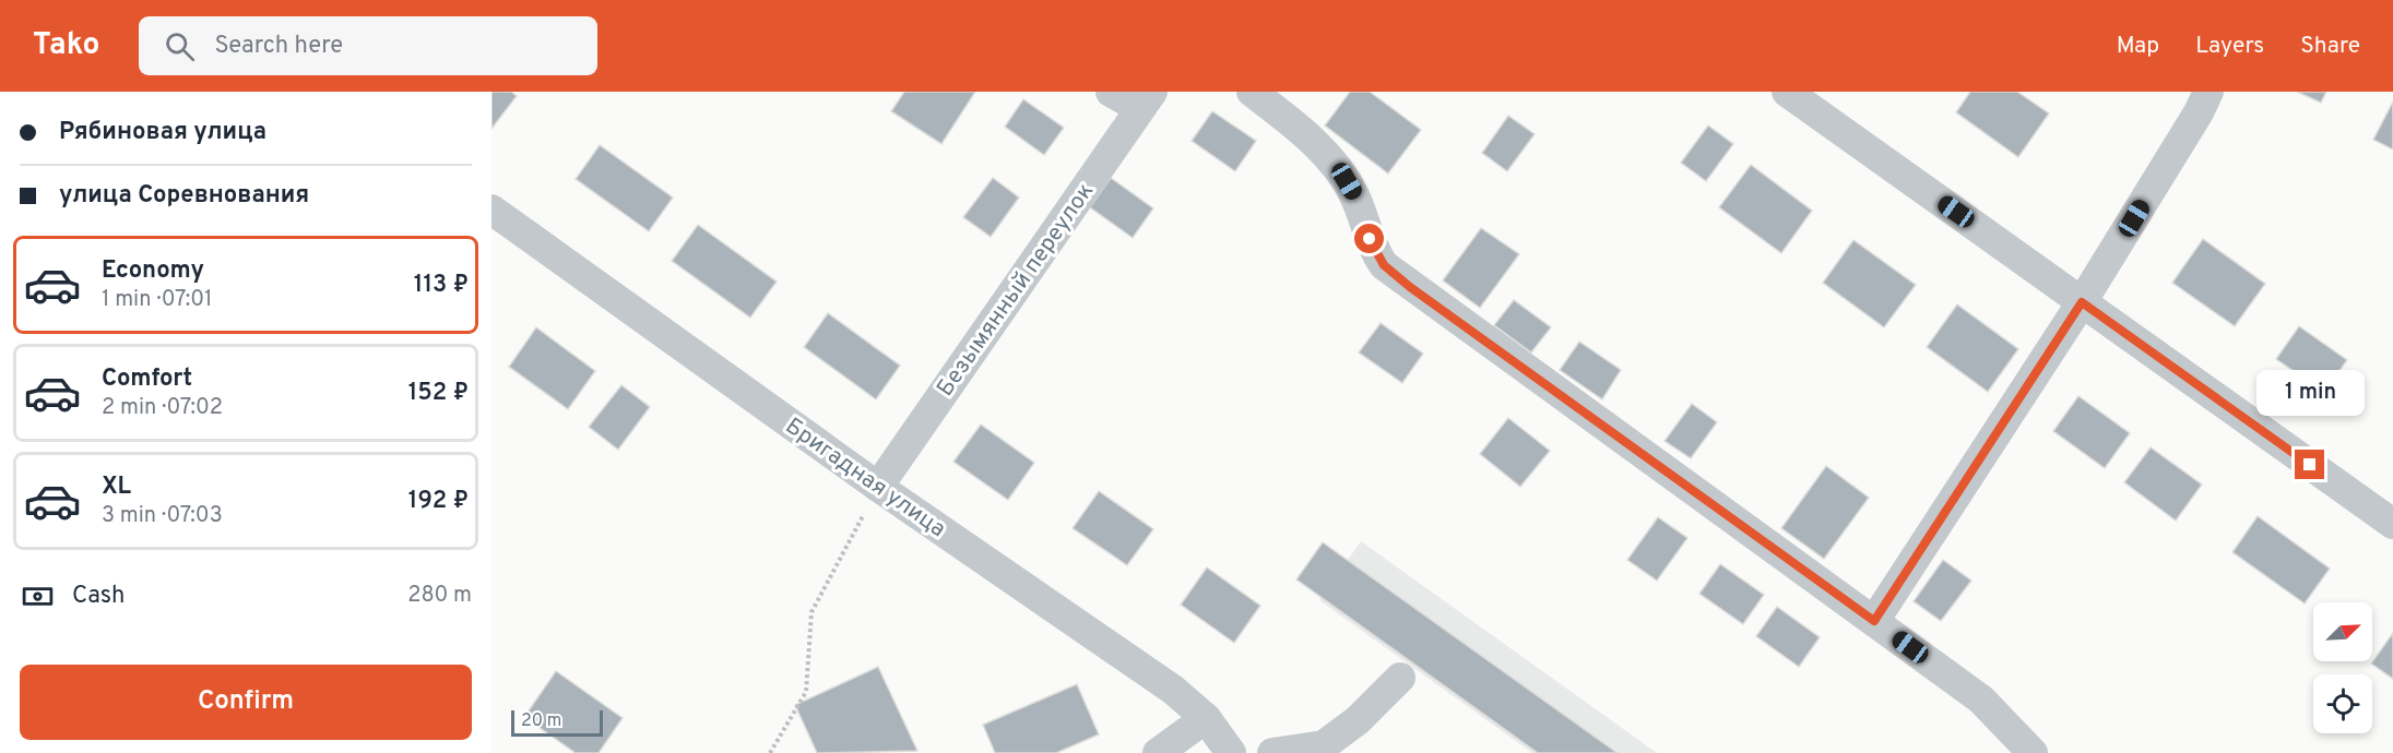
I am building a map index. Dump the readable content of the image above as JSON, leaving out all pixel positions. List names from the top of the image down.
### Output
{
  "streets": {
    "street": ["Безымянный переулок", "Бригадная улица"]
  },
  "crossings": [
    ["Безымянный переулок", "Бригадная улица"]
  ],
  "scale_bar": "20 m",
  "north": "top right",
  "page": {
    "header": "Tako",
    "search": "Search here",
    "nav": ["Map", "Layers", "Share"],
    "banner": ["Рябиновая улица", "улица Соревнования"],
    "list": [
      {
        "name": "Economy",
        "note": "1 min · 07:01",
        "value": "113 ₽"
      },
      {
        "name": "Comfort",
        "note": "2 min · 07:02",
        "value": "152 ₽"
      },
      {
        "name": "XL",
        "note": "3 min · 07:03",
        "value": "192 ₽"
      }
    ],
    "bubble": "1 min",
    "pay": ["Cash", "280 m"],
    "buttons": "Confirm",
    "scale": "20 m"
  }
}
